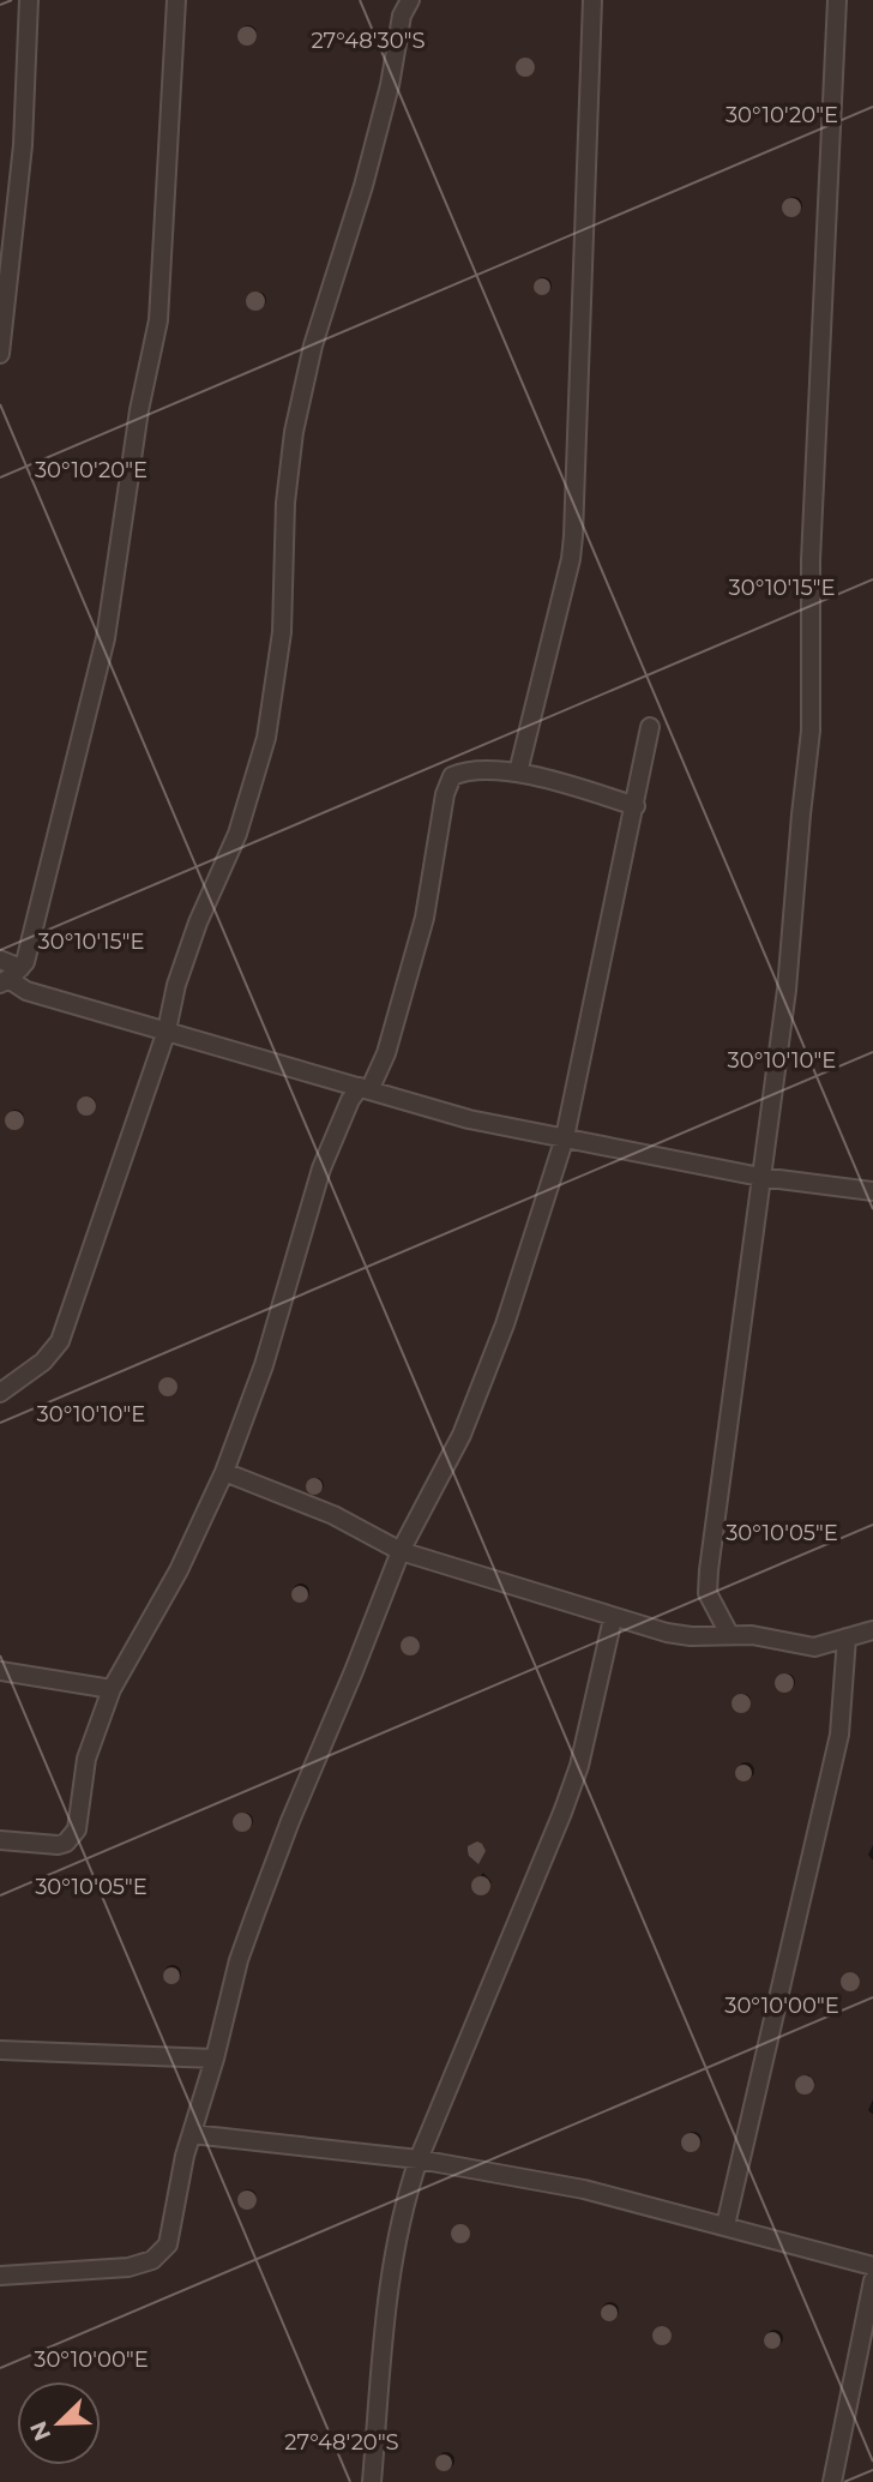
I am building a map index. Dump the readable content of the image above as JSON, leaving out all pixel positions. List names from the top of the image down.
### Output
{
  "north": "bottom left",
  "coordinates": [
    "27°48'30\"S",
    "30°10'20\"E",
    "30°10'15\"E",
    "30°10'10\"E",
    "30°10'05\"E",
    "30°10'00\"E",
    "27°48'20\"S"
  ]
}
